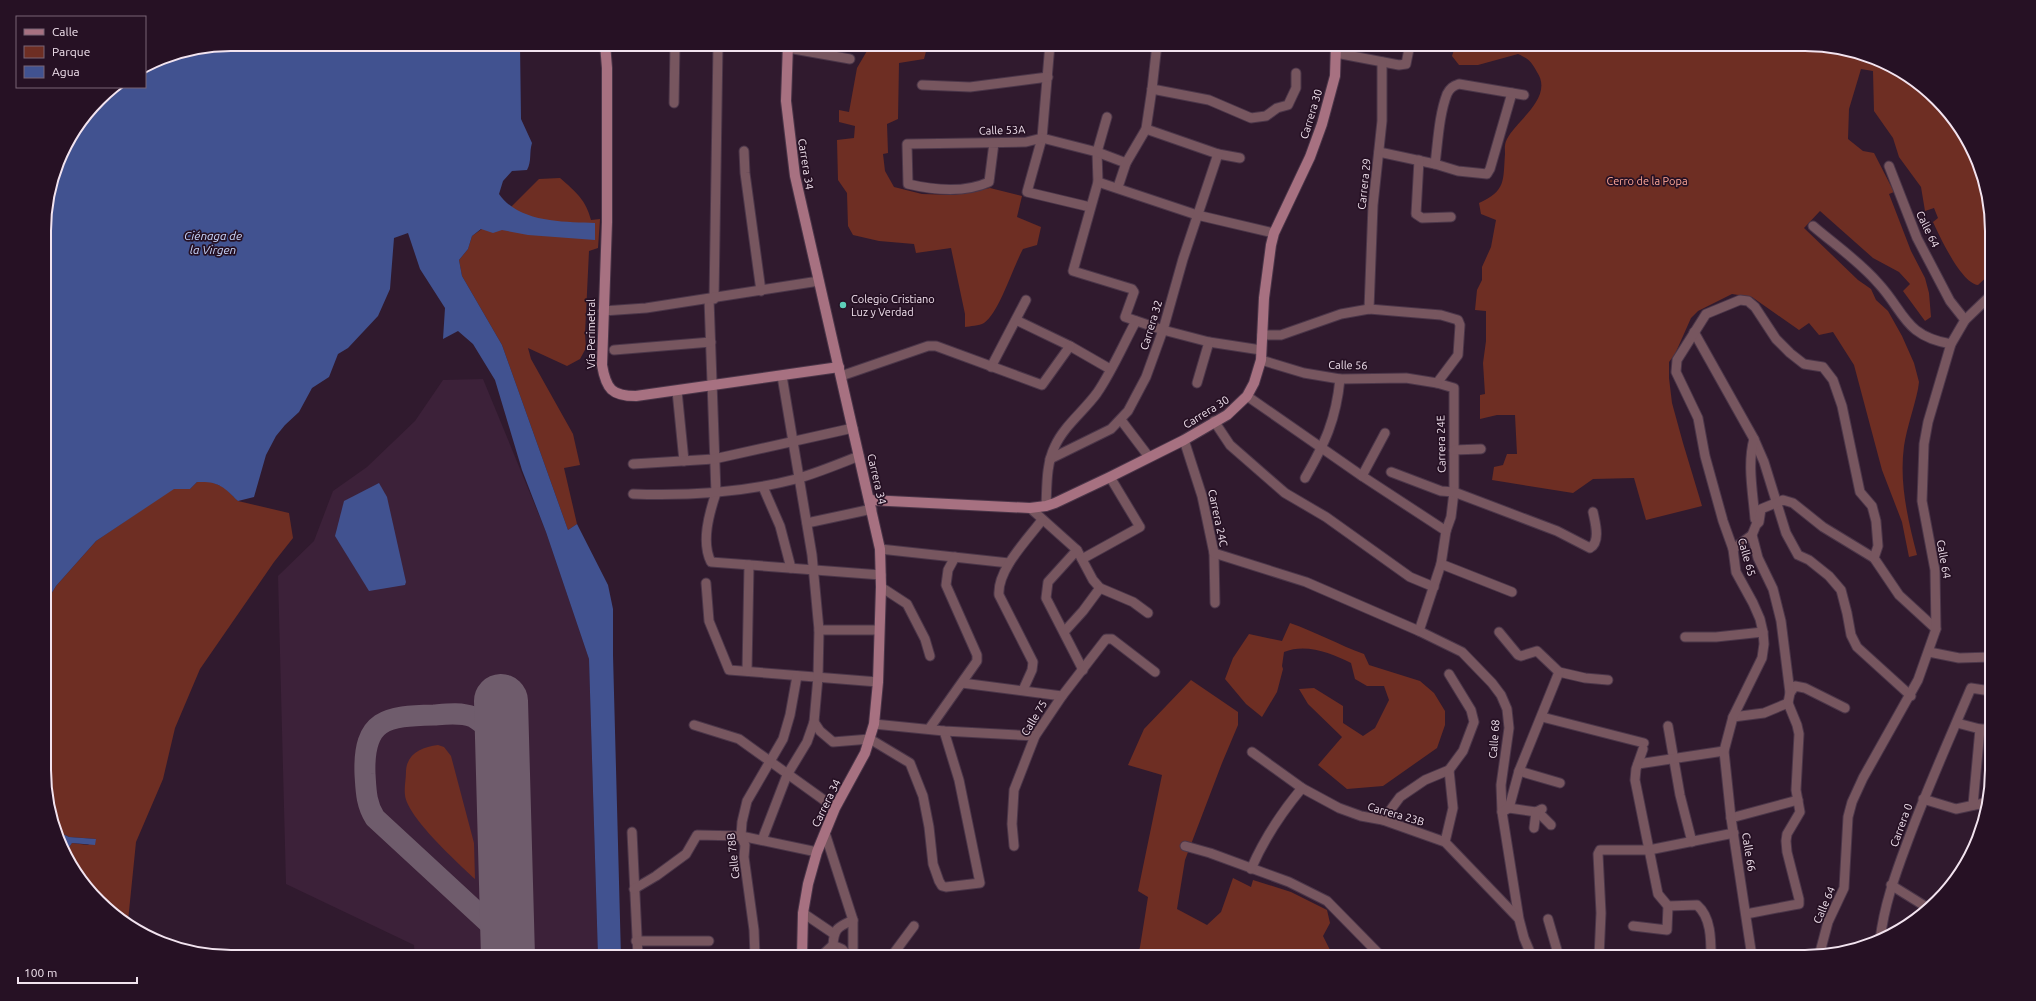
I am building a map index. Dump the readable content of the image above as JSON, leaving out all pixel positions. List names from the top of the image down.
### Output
{
  "streets": {
    "street": [
      "Carrera 30",
      "Calle 53A",
      "Carrera 34",
      "Carrera 29",
      "Calle 64",
      "Carrera 32",
      "Vía Perimetral",
      "Calle 56",
      "Carrera 24E",
      "Carrera 24C",
      "Calle 65",
      "Calle 75",
      "Calle 68",
      "Carrera 23B",
      "Carrera 0",
      "Calle 66",
      "Calle 78B"
    ]
  },
  "crossings": [
    ["Carrera 30", "Carrera 34"],
    ["Carrera 30", "Calle 56"],
    ["Carrera 30", "Carrera 24C"],
    ["Carrera 34", "Vía Perimetral"],
    ["Carrera 32", "Calle 56"],
    ["Calle 56", "Carrera 24E"],
    ["Carrera 24E", "Calle 68"],
    ["Carrera 24C", "Calle 68"],
    ["Calle 65", "Calle 66"],
    ["Calle 68", "Carrera 23B"]
  ],
  "water": ["Ciénaga de la Virgen"],
  "parks": ["Cerro de la Popa"],
  "places": ["Colegio Cristiano Luz y Verdad"],
  "legend": ["Calle", "Parque", "Agua"],
  "scale_bar": "100 m"
}
